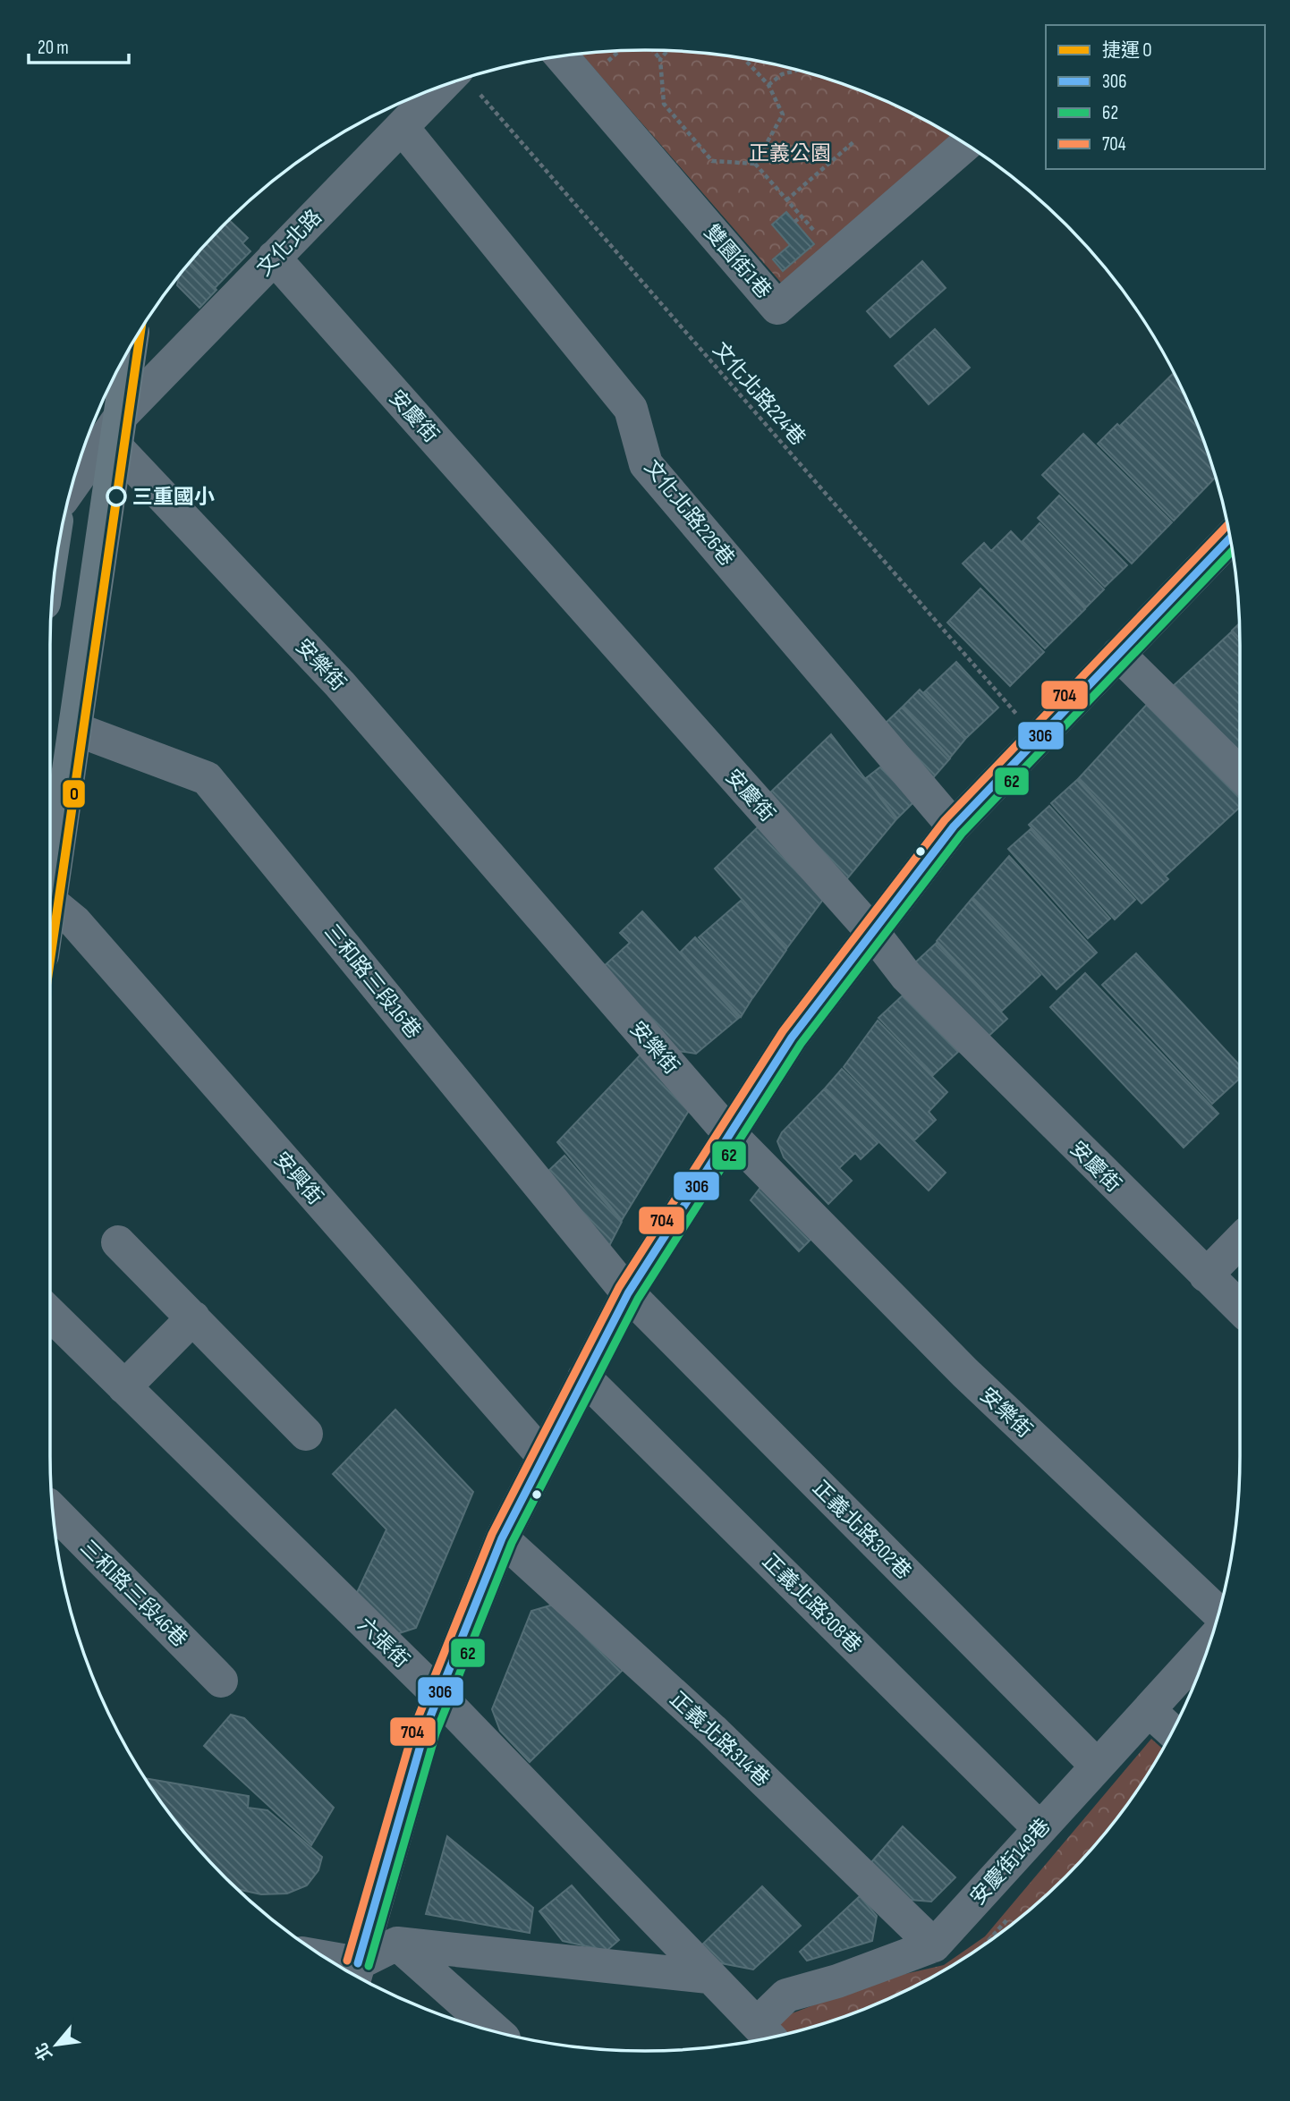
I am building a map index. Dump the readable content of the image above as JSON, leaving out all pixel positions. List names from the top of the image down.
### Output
{
  "streets": {
    "street": [
      "文化北路",
      "雙園街1巷",
      "安慶街",
      "文化北路226巷",
      "安樂街",
      "三和路三段16巷",
      "安興街",
      "正義北路302巷",
      "三和路三段46巷",
      "正義北路308巷",
      "六張街",
      "正義北路314巷",
      "安慶街149巷"
    ],
    "path": ["文化北路224巷"]
  },
  "crossings": [
    ["文化北路", "文化北路224巷"],
    ["文化北路", "安慶街"],
    ["文化北路", "文化北路226巷"],
    ["文化北路", "安樂街"],
    ["三和路三段16巷", "正義北路302巷"],
    ["正義北路302巷", "安慶街149巷"],
    ["正義北路308巷", "安慶街149巷"],
    ["六張街", "安慶街149巷"],
    ["正義北路314巷", "安慶街149巷"]
  ],
  "parks": ["正義公園"],
  "places": ["三重國小"],
  "lines": [
    "metro line O",
    "transit line 704",
    "transit line 306",
    "transit line 62"
  ],
  "legend": [
    "捷運 O",
    "306",
    "62",
    "704"
  ],
  "scale_bar": "20 m",
  "north": "bottom left"
}
